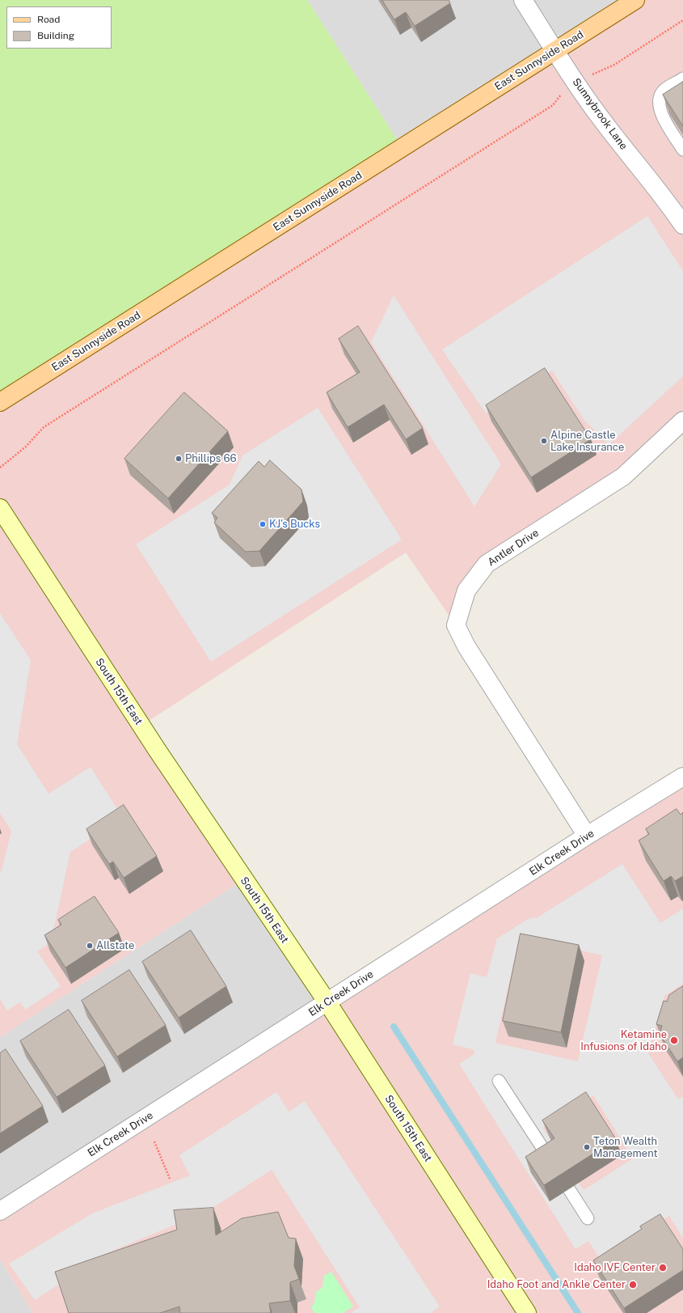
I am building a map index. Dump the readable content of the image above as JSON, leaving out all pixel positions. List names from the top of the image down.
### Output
{
  "streets": {
    "main road": ["East Sunnyside Road", "South 15th East"],
    "street": ["Sunnybrook Lane", "Antler Drive", "Elk Creek Drive"]
  },
  "crossings": [
    ["East Sunnyside Road", "Sunnybrook Lane"],
    ["Antler Drive", "Elk Creek Drive"],
    ["South 15th East", "Elk Creek Drive"]
  ],
  "places": [
    "Alpine Castle Lake Insurance",
    "Phillips 66",
    "KJ's Bucks",
    "Allstate",
    "Ketamine Infusions of Idaho",
    "Teton Wealth Management",
    "Idaho IVF Center",
    "Idaho Foot and Ankle Center"
  ],
  "legend": ["Road", "Building"]
}
